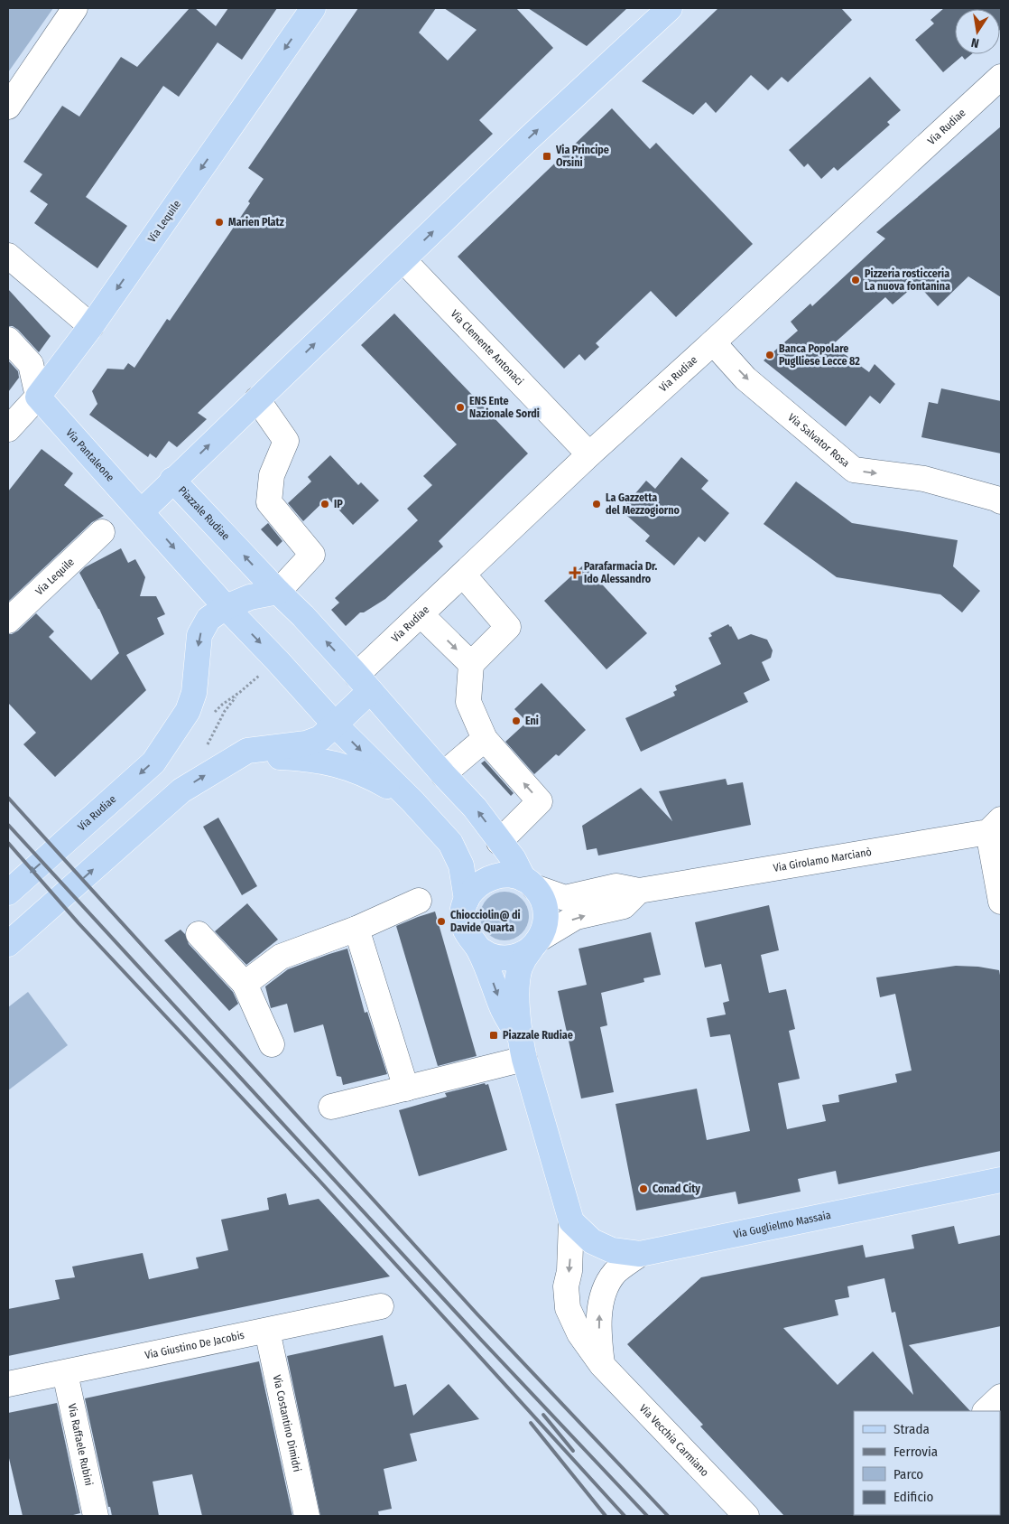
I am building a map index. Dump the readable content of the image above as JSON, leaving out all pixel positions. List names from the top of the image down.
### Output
{
  "streets": {
    "main road": [
      "Via Rudiae",
      "Via Lequile",
      "Via Pantaleone",
      "Piazzale Rudiae",
      "Via Guglielmo Massaia"
    ],
    "street": [
      "Via Clemente Antonaci",
      "Via Salvator Rosa",
      "Via Girolamo Marcianò",
      "Via Giustino De Jacobis",
      "Via Costantino Dimidri",
      "Via Vecchia Carmiano",
      "Via Raffaele Rubini"
    ]
  },
  "crossings": [
    ["Via Rudiae", "Via Clemente Antonaci"],
    ["Via Rudiae", "Via Salvator Rosa"],
    ["Via Rudiae", "Piazzale Rudiae"],
    ["Via Lequile", "Via Pantaleone"],
    ["Via Pantaleone", "Piazzale Rudiae"],
    ["Piazzale Rudiae", "Via Girolamo Marcianò"],
    ["Piazzale Rudiae", "Via Guglielmo Massaia"],
    ["Piazzale Rudiae", "Via Vecchia Carmiano"],
    ["Via Guglielmo Massaia", "Via Vecchia Carmiano"],
    ["Via Giustino De Jacobis", "Via Costantino Dimidri"],
    ["Via Giustino De Jacobis", "Via Raffaele Rubini"]
  ],
  "one_way": ["Via Salvator Rosa"],
  "places": {
    "transit": ["Via Principe Orsini", "Piazzale Rudiae"],
    "other": [
      "Marien Platz",
      "Pizzeria rosticceria La nuova fontanina",
      "Banca Popolare Puglliese Lecce 82",
      "ENS Ente Nazionale Sordi",
      "IP",
      "La Gazzetta del Mezzogiorno",
      "Eni",
      "Chiocciolin@ di Davide Quarta",
      "Conad City"
    ],
    "health": ["Parafarmacia Dr. Ido Alessandro"]
  },
  "legend": [
    "Strada",
    "Ferrovia",
    "Parco",
    "Edificio"
  ],
  "north": "bottom"
}
